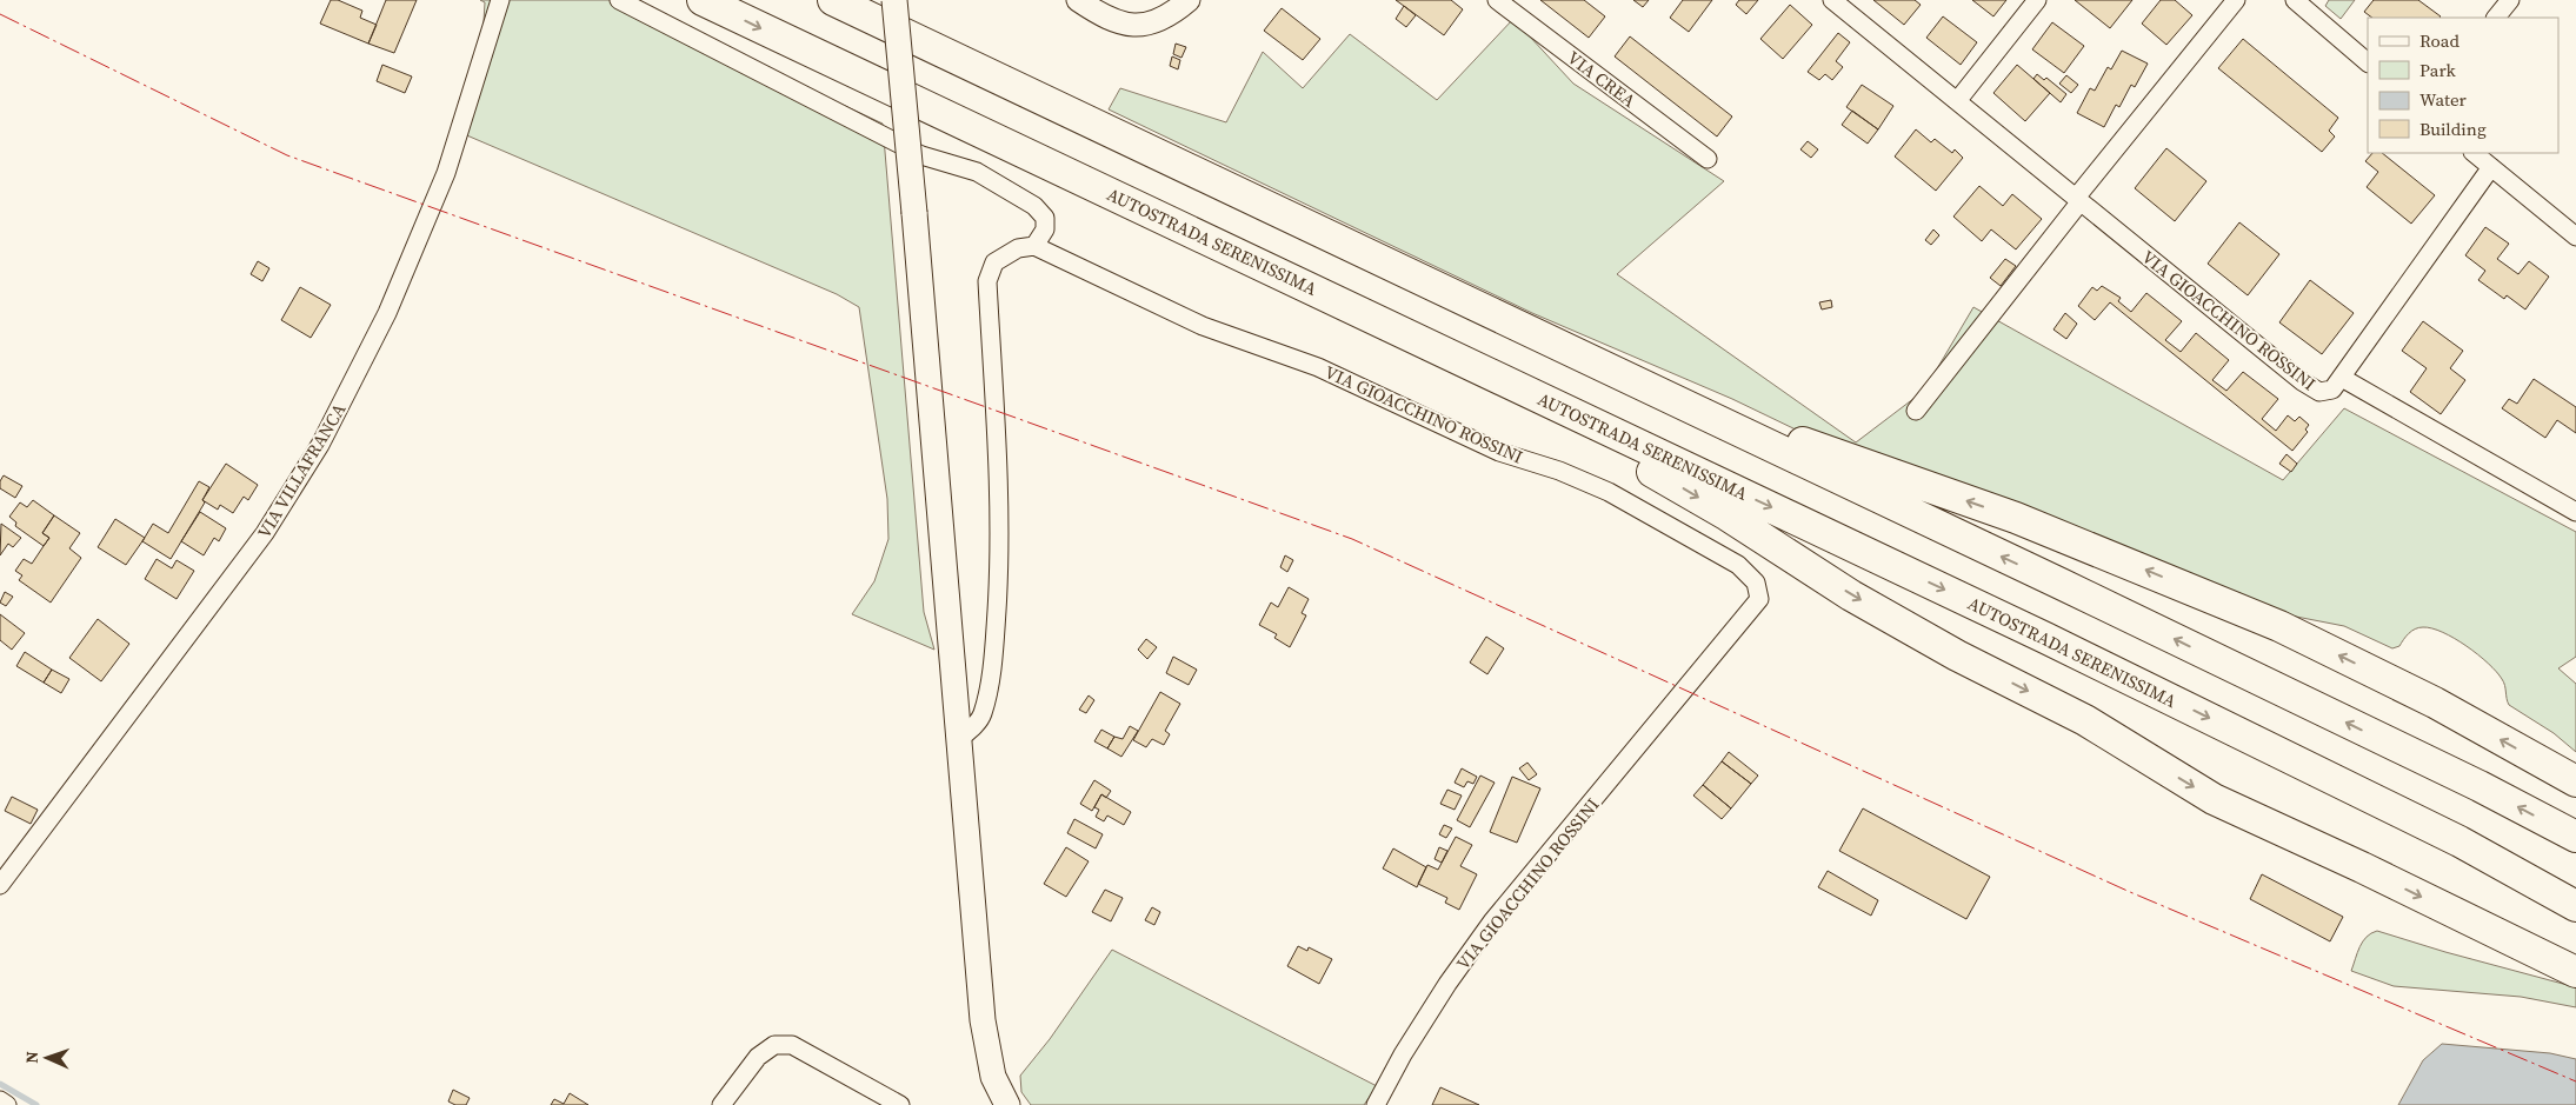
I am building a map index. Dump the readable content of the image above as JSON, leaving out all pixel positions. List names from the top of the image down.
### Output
{
  "streets": {
    "highway": ["AUTOSTRADA SERENISSIMA"],
    "street": ["VIA CREA", "VIA GIOACCHINO ROSSINI", "VIA VILLAFRANCA"]
  },
  "legend": [
    "Road",
    "Park",
    "Water",
    "Building"
  ],
  "north": "left"
}
